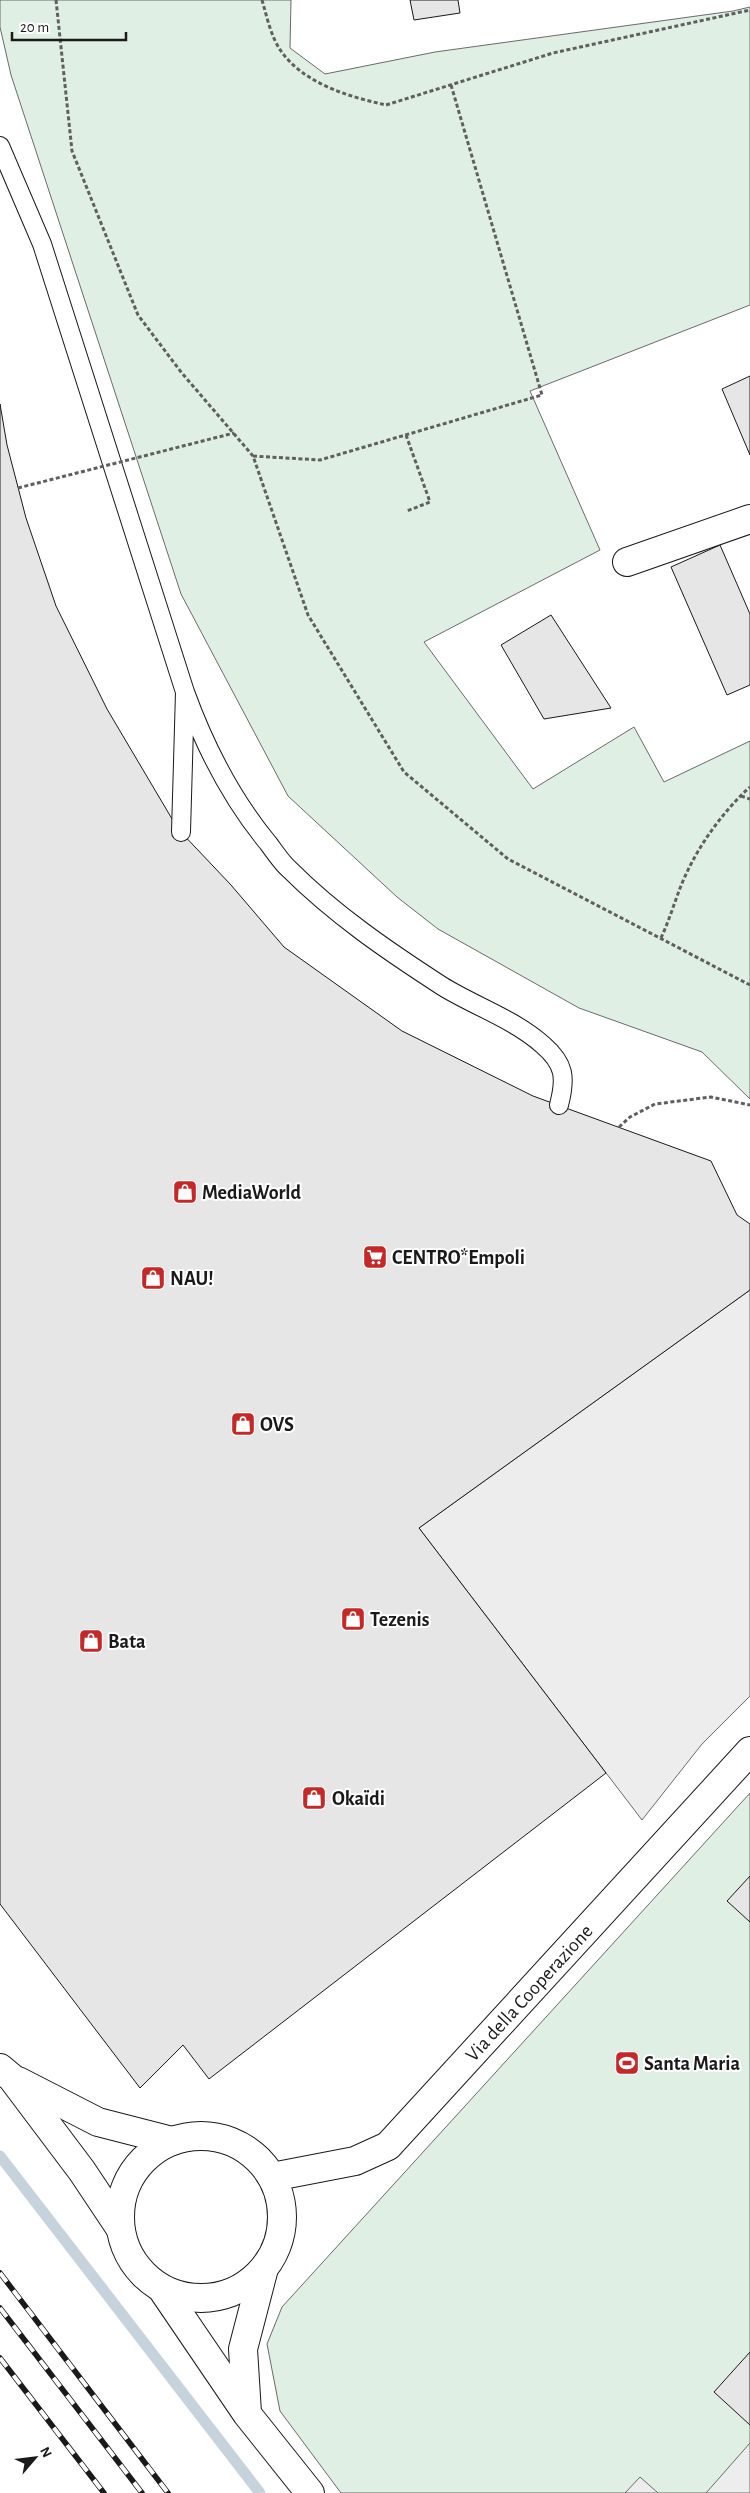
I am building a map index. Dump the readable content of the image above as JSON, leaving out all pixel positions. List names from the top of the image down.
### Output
{
  "streets": {
    "street": ["Via della Cooperazione"]
  },
  "places": {
    "shop": [
      "MediaWorld",
      "NAU!",
      "OVS",
      "Tezenis",
      "Bata",
      "Okaïdi"
    ],
    "supermarket": ["CENTRO*Empoli"],
    "sports": ["Santa Maria"]
  },
  "scale_bar": "20 m",
  "north": "top right"
}
